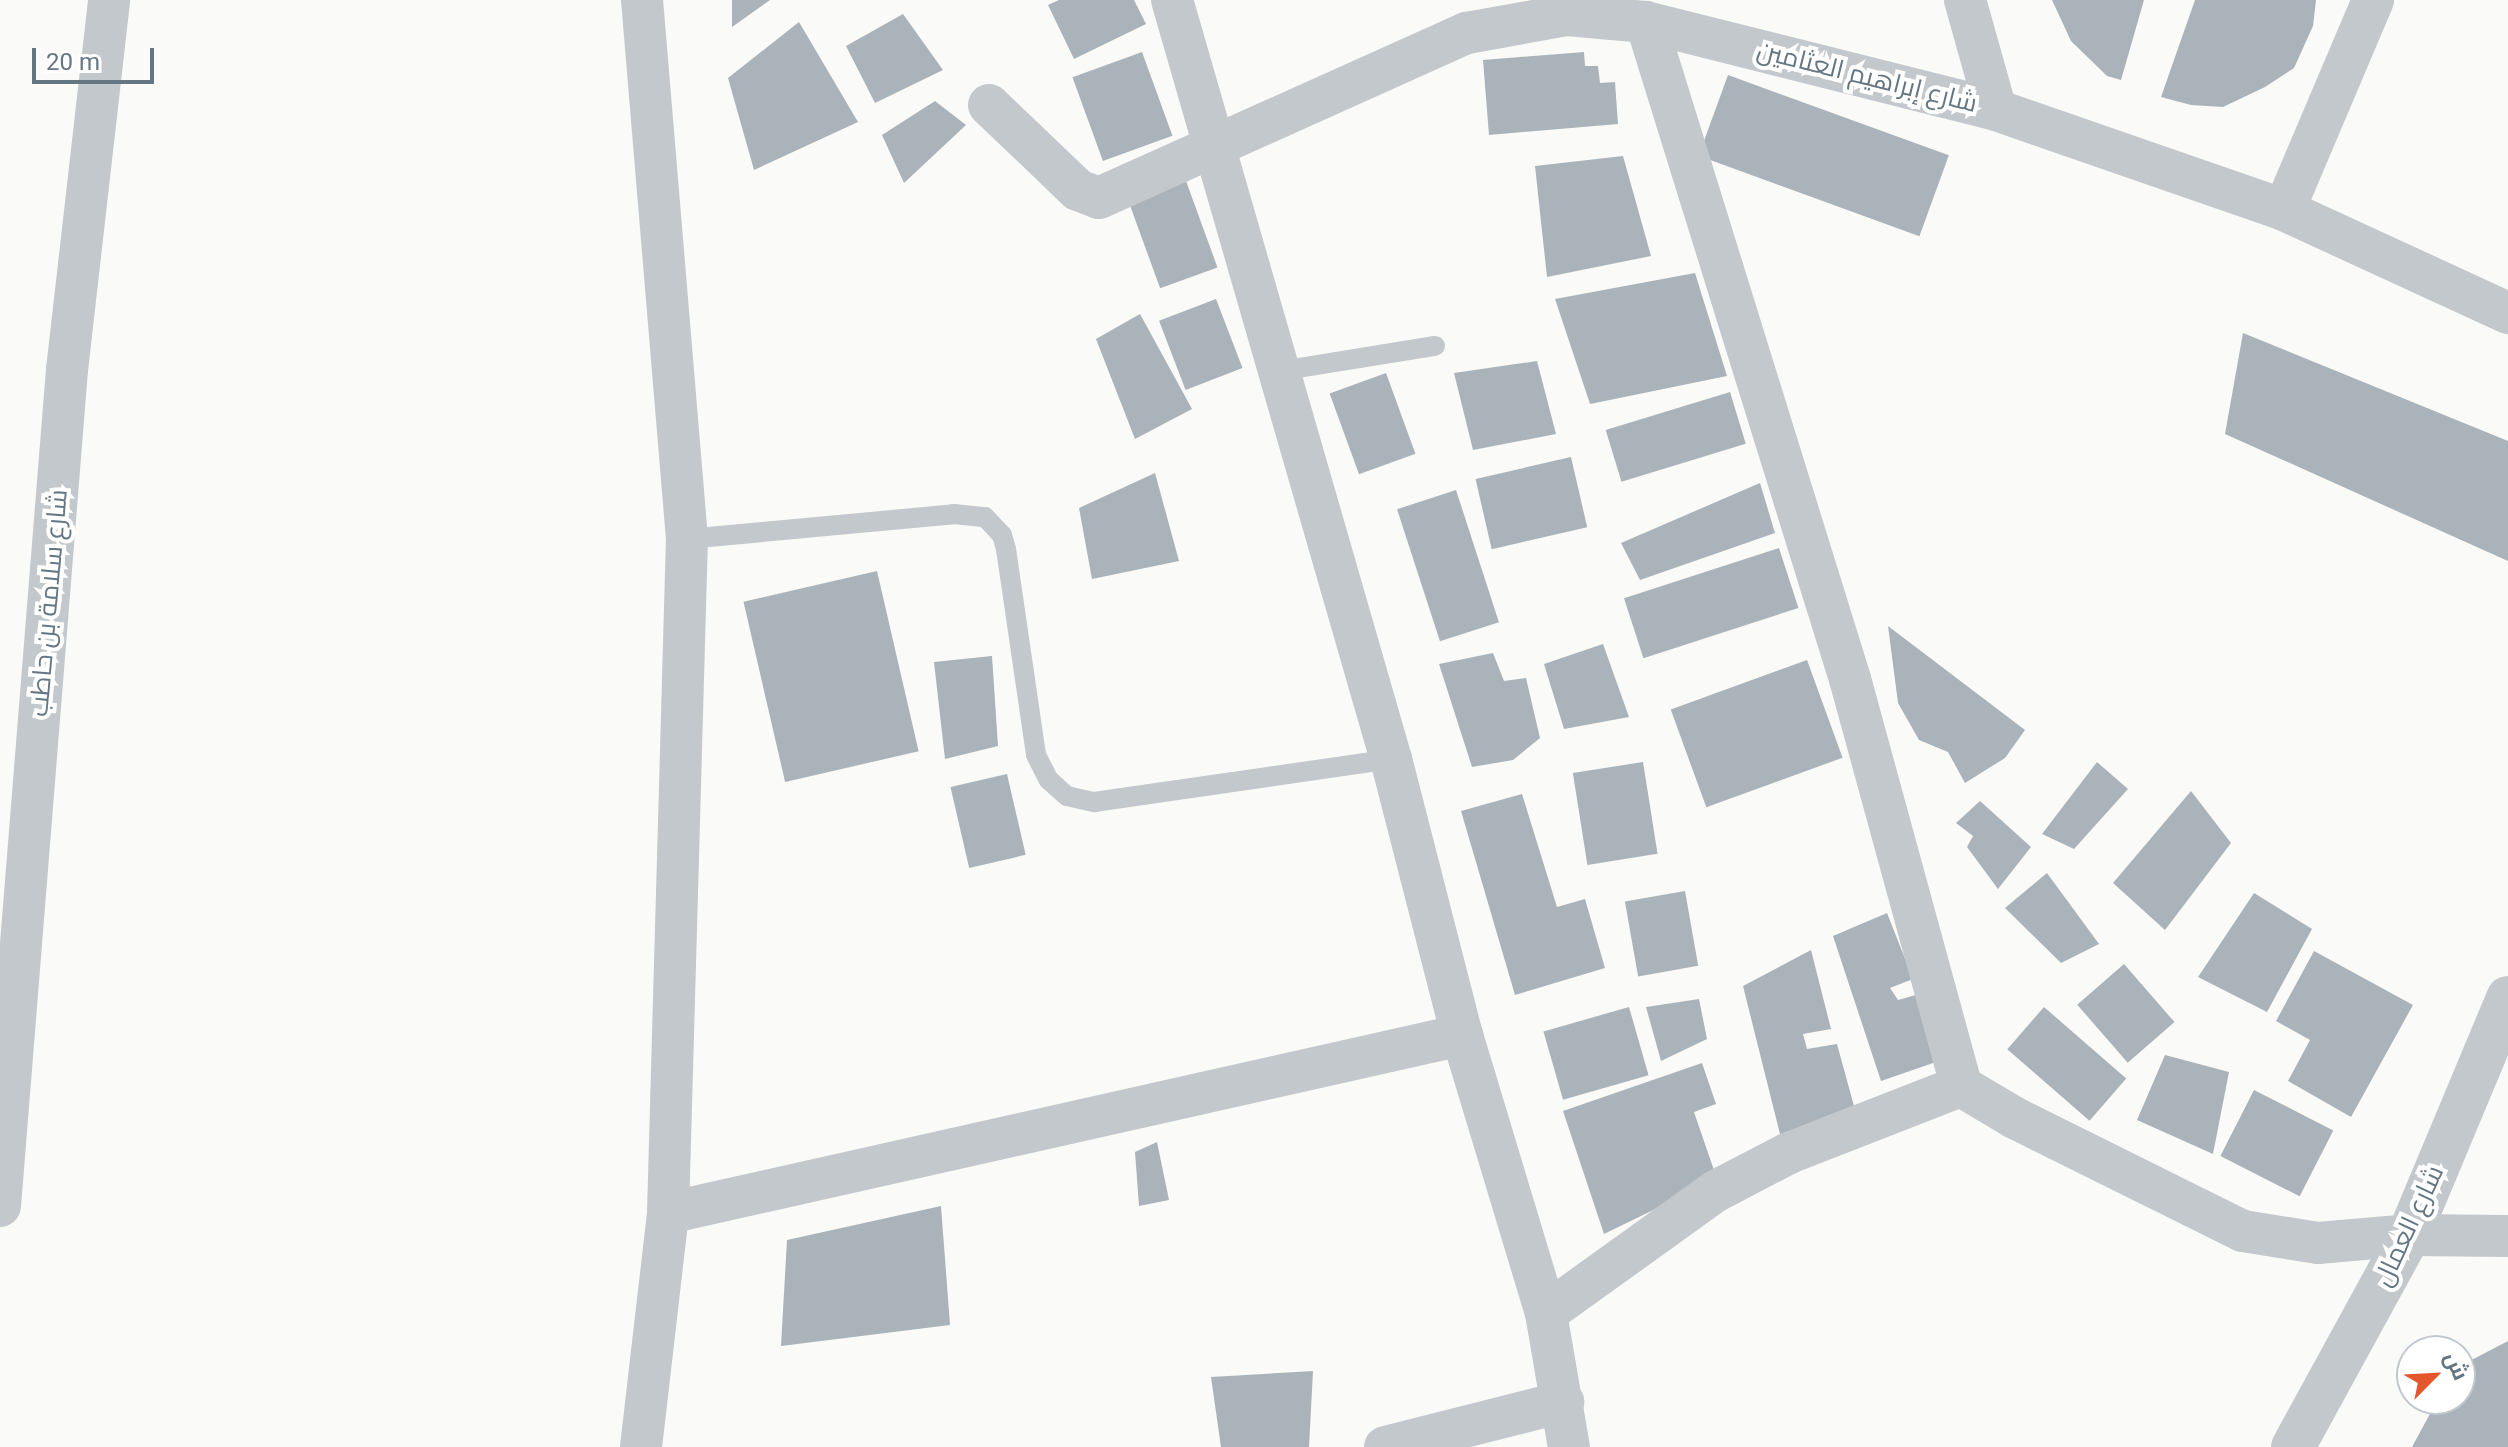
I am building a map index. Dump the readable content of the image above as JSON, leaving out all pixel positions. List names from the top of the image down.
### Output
{
  "streets": {
    "street": ["شارع إبراهيم العثامين", "شارع سلامة بن حاطب", "شارع العمال"]
  },
  "scale_bar": "20 m",
  "north": "top right"
}
